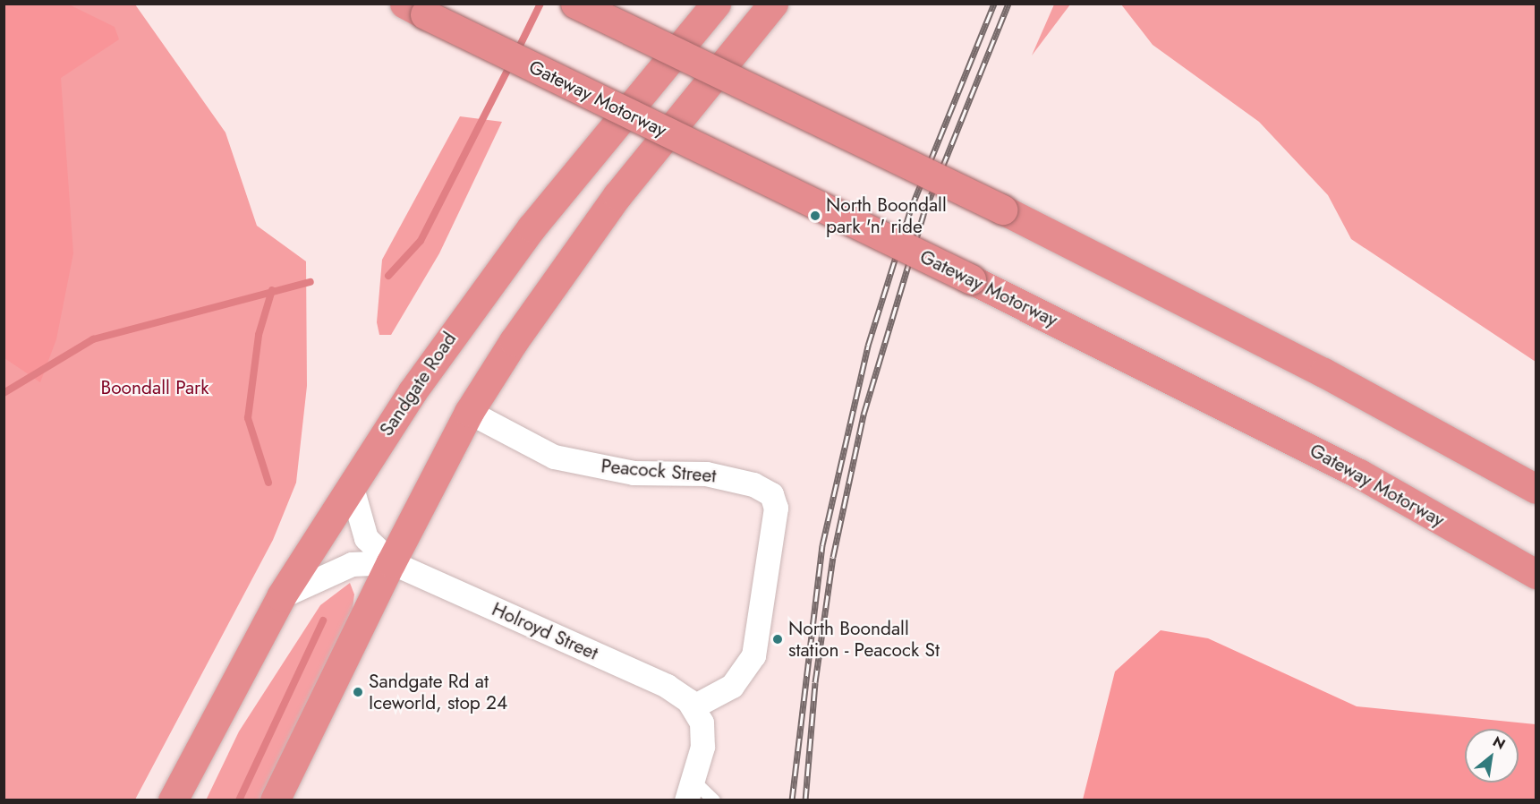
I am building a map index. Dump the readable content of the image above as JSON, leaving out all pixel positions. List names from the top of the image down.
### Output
{
  "streets": {
    "highway": ["Gateway Motorway", "Sandgate Road"],
    "street": ["Peacock Street", "Holroyd Street"]
  },
  "crossings": [
    ["Peacock Street", "Holroyd Street"]
  ],
  "parks": ["Boondall Park"],
  "places": ["North Boondall park 'n' ride", "North Boondall station - Peacock St", "Sandgate Rd at Iceworld, stop 24"],
  "north": "top right"
}
